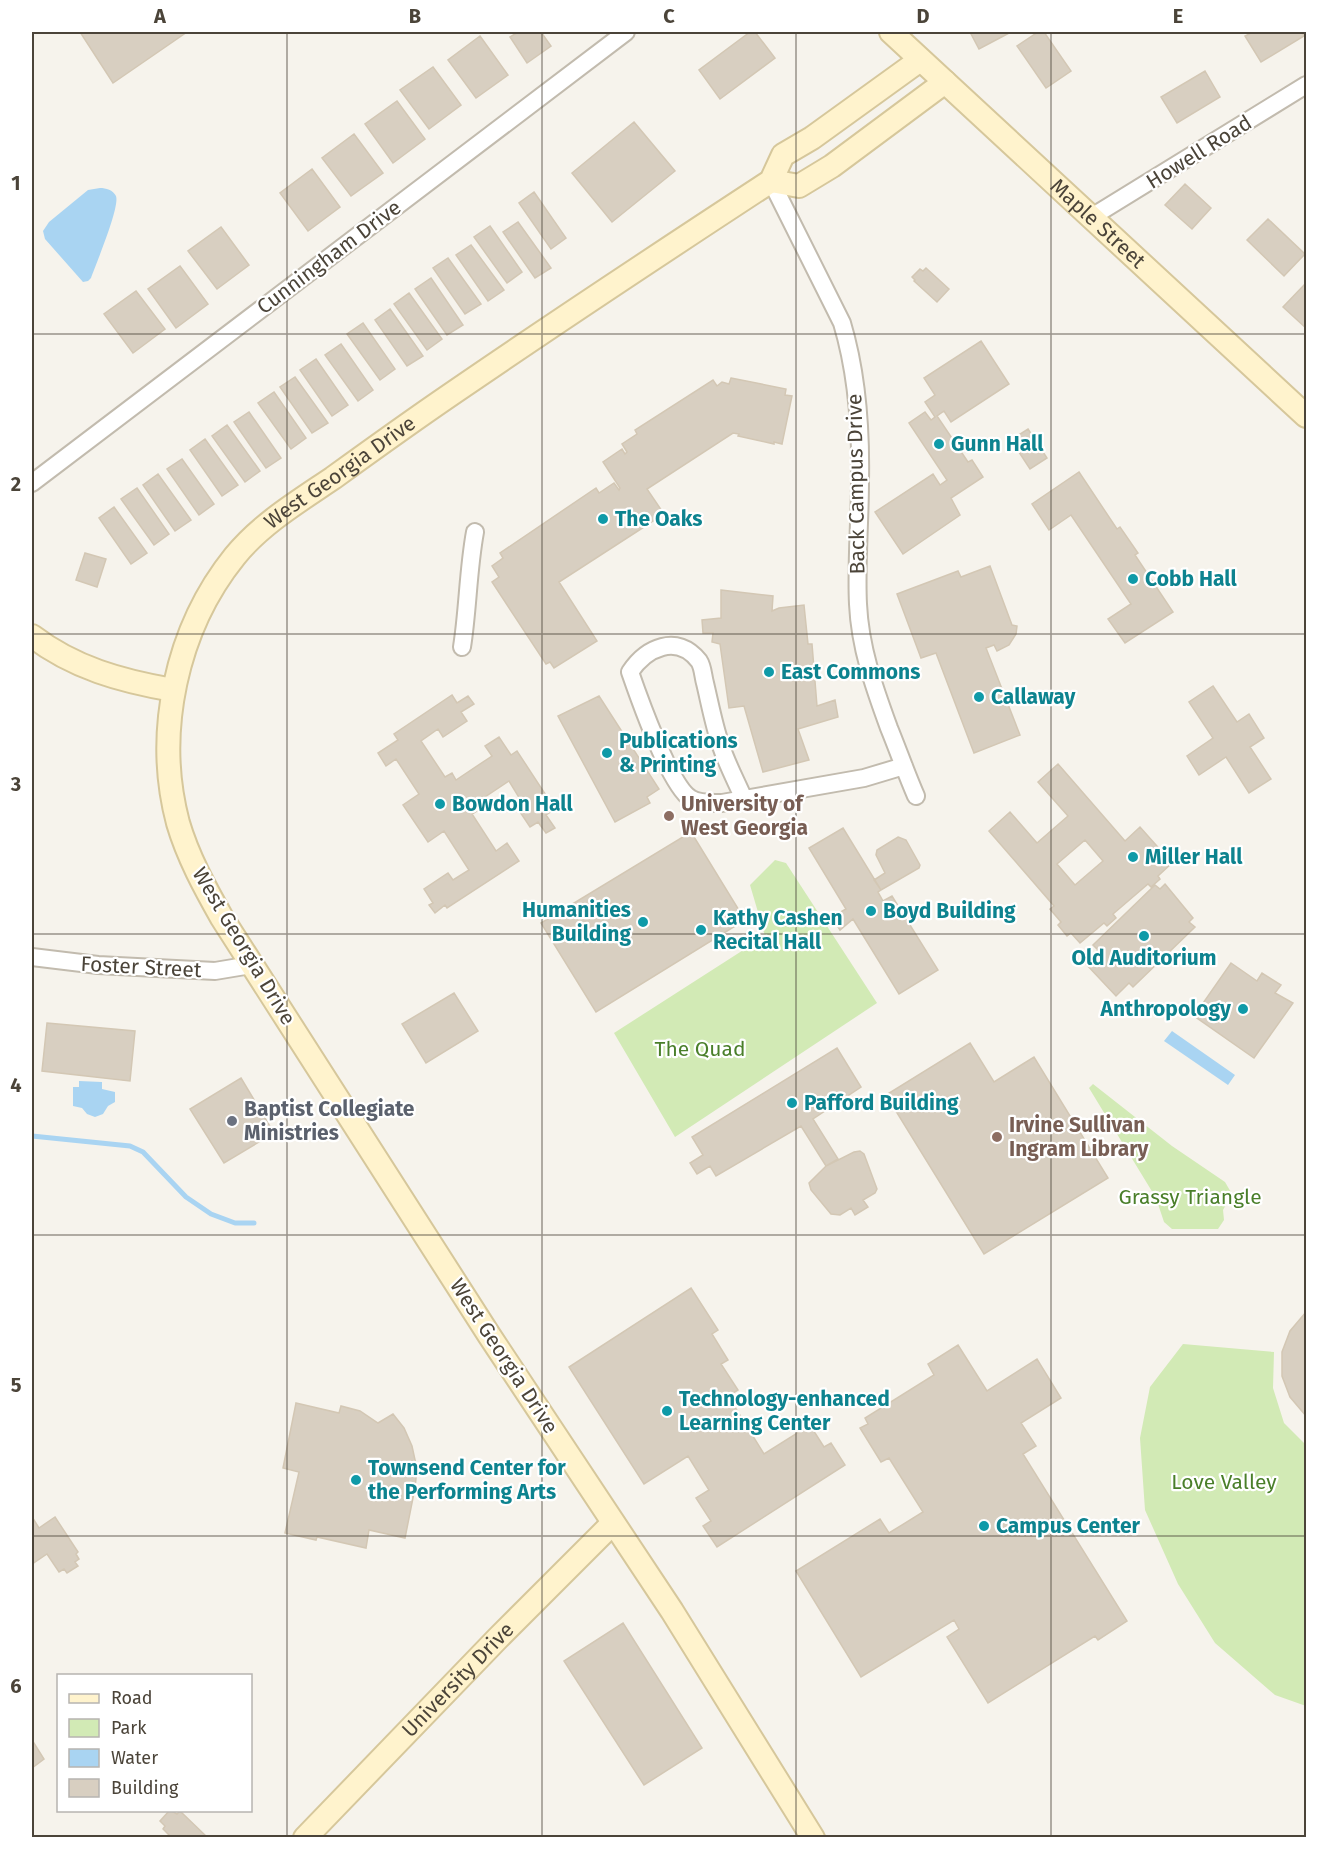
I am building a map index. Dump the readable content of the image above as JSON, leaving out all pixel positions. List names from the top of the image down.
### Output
{
  "streets": {
    "street": [
      "Howell Road",
      "Maple Street",
      "Cunningham Drive",
      "West Georgia Drive",
      "Back Campus Drive",
      "Foster Street",
      "University Drive"
    ]
  },
  "crossings": [
    ["Howell Road", "Maple Street"],
    ["West Georgia Drive", "Back Campus Drive"],
    ["West Georgia Drive", "Foster Street"],
    ["West Georgia Drive", "University Drive"]
  ],
  "parks": ["The Quad", "Grassy Triangle", "Love Valley"],
  "places": [
    "Gunn Hall",
    "The Oaks",
    "Cobb Hall",
    "East Commons",
    "Callaway",
    "Publications & Printing",
    "Bowdon Hall",
    "University of West Georgia",
    "Miller Hall",
    "Boyd Building",
    "Humanities Building",
    "Kathy Cashen Recital Hall",
    "Old Auditorium",
    "Anthropology",
    "Pafford Building",
    "Baptist Collegiate Ministries",
    "Irvine Sullivan Ingram Library",
    "Technology-enhanced Learning Center",
    "Townsend Center for the Performing Arts",
    "Campus Center"
  ],
  "legend": [
    "Road",
    "Park",
    "Water",
    "Building"
  ],
  "grid": {
    "columns": [
      "A",
      "B",
      "C",
      "D",
      "E"
    ],
    "rows": [
      "1",
      "2",
      "3",
      "4",
      "5",
      "6"
    ]
  }
}
